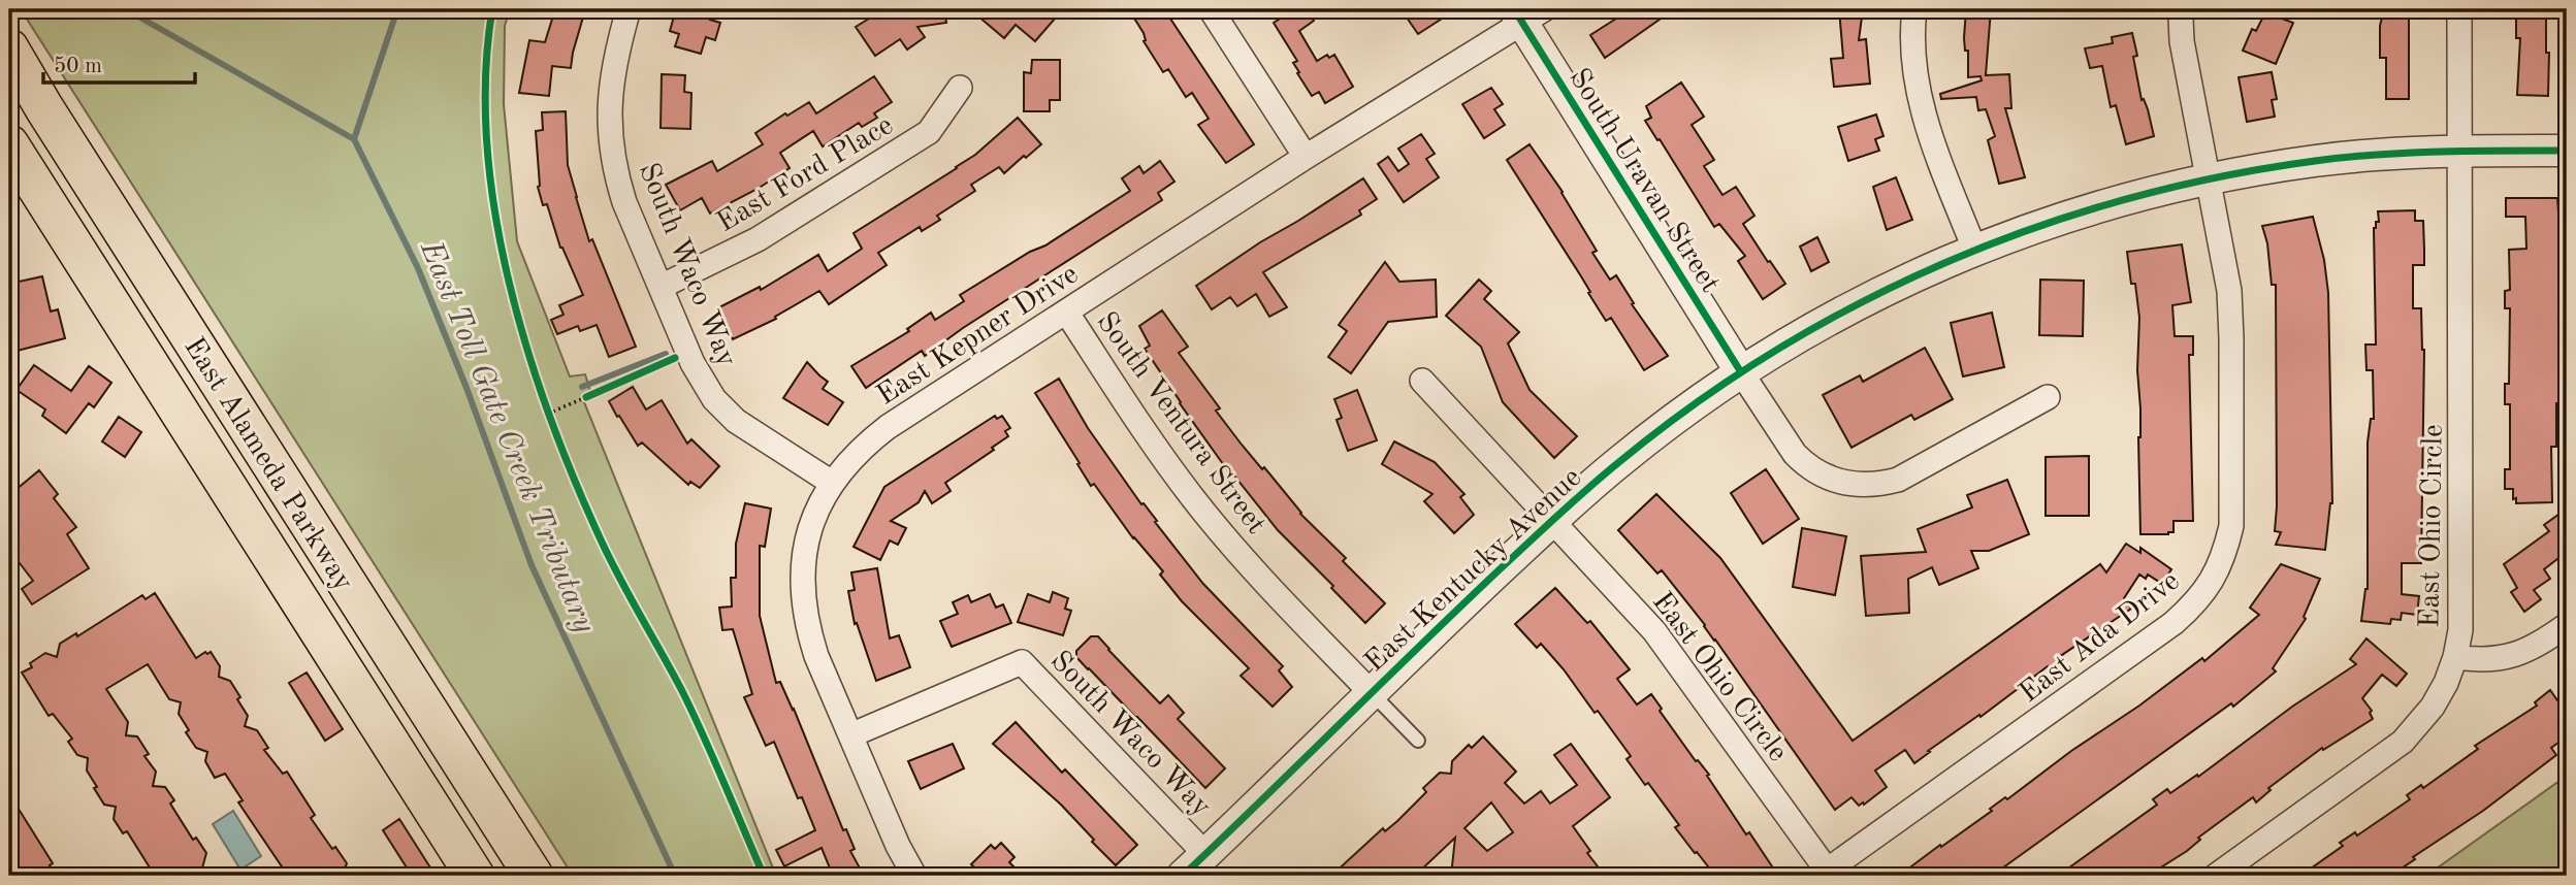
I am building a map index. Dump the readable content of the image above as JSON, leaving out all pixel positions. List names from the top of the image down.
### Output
{
  "streets": {
    "main road": ["East Alameda Parkway"],
    "street": [
      "East Ford Place",
      "South Uravan Street",
      "South Waco Way",
      "East Kepner Drive",
      "South Ventura Street",
      "East Ohio Circle",
      "East Kentucky Avenue",
      "East Ada Drive"
    ]
  },
  "crossings": [
    ["East Ford Place", "South Waco Way"],
    ["South Uravan Street", "East Kepner Drive"],
    ["South Uravan Street", "East Kentucky Avenue"],
    ["South Waco Way", "East Kepner Drive"],
    ["South Waco Way", "East Kentucky Avenue"],
    ["East Kepner Drive", "South Ventura Street"],
    ["South Ventura Street", "East Kentucky Avenue"],
    ["East Ohio Circle", "East Kentucky Avenue"],
    ["East Ohio Circle", "East Ada Drive"],
    ["East Kentucky Avenue", "East Ada Drive"]
  ],
  "water": ["East Toll Gate Creek Tributary"],
  "scale_bar": "50 m"
}
